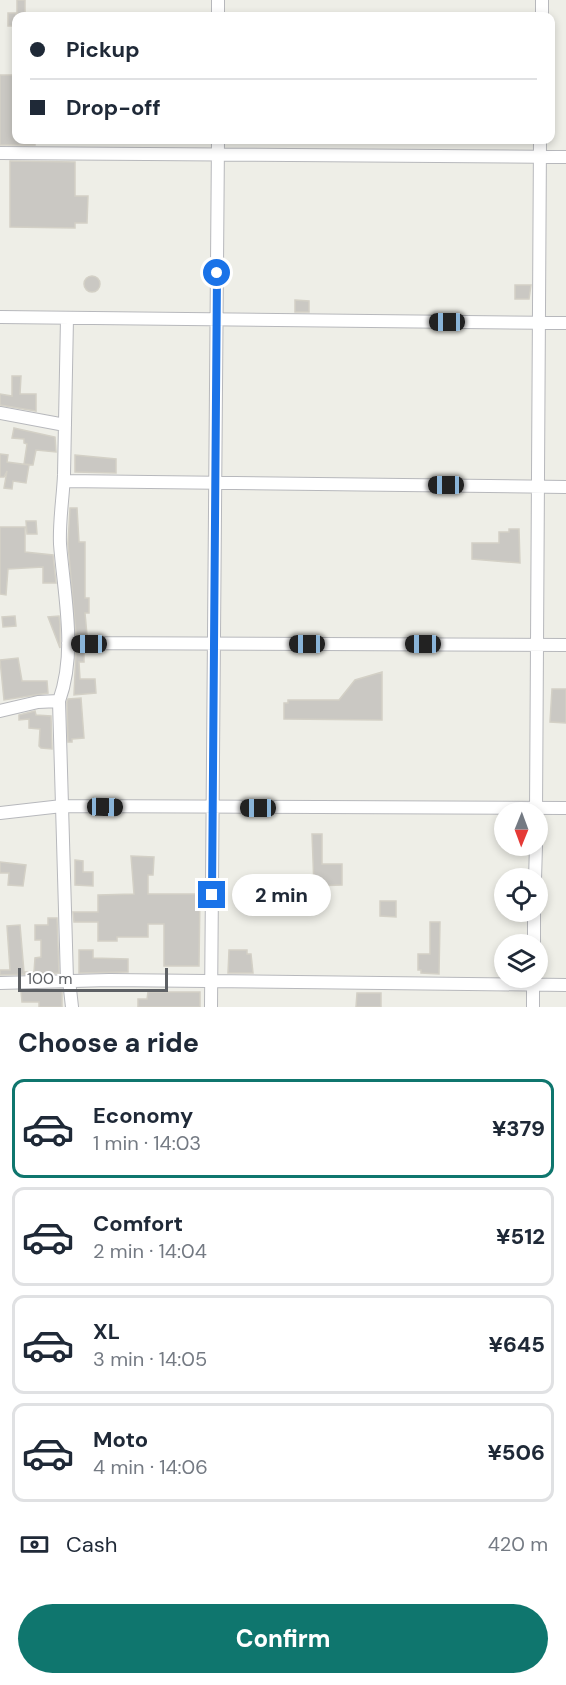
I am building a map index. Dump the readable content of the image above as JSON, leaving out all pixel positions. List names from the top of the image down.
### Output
{
  "scale_bar": "100 m",
  "north": "bottom",
  "page": {
    "banner": ["Pickup", "Drop-off"],
    "bubble": "2 min",
    "scale": "100 m",
    "heading": "Choose a ride",
    "list": [
      {
        "name": "Economy",
        "note": "1 min · 14:03",
        "value": "¥379"
      },
      {
        "name": "Comfort",
        "note": "2 min · 14:04",
        "value": "¥512"
      },
      {
        "name": "XL",
        "note": "3 min · 14:05",
        "value": "¥645"
      },
      {
        "name": "Moto",
        "note": "4 min · 14:06",
        "value": "¥506"
      }
    ],
    "pay": ["Cash", "420 m"],
    "buttons": "Confirm"
  }
}
